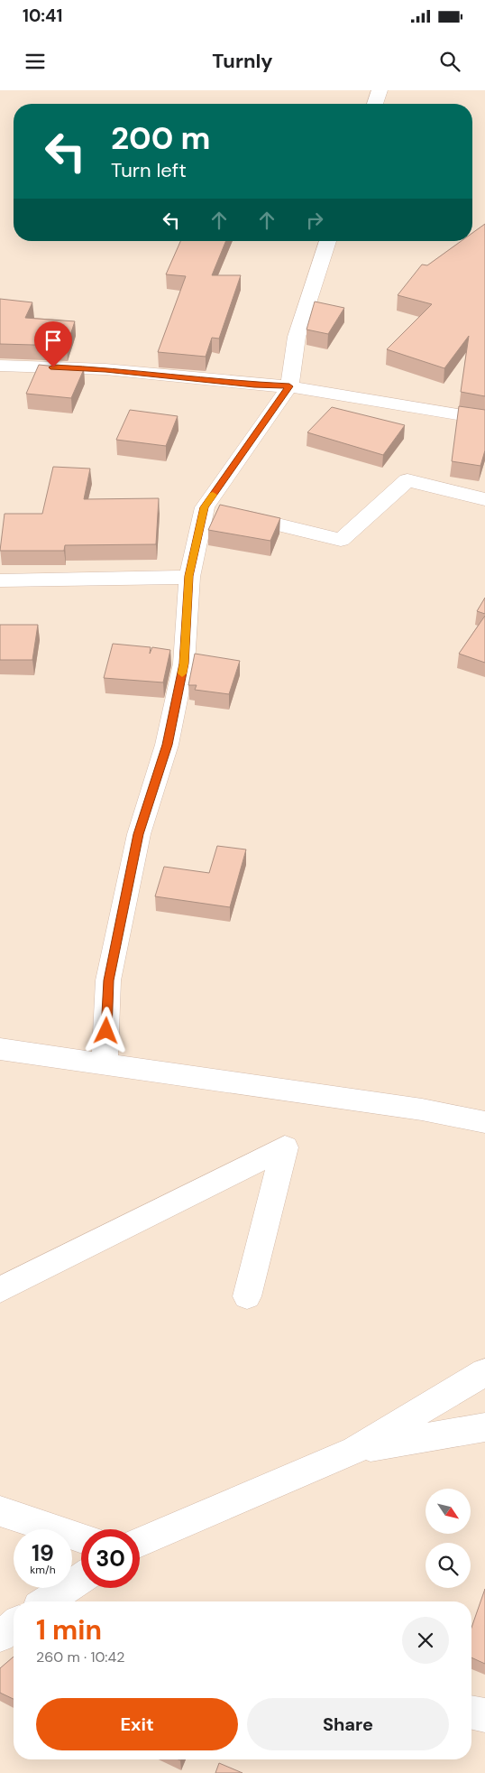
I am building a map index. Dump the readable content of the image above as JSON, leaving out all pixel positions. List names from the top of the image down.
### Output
{
  "north": "bottom right",
  "page": {
    "status": "10:41",
    "header": "Turnly",
    "turn": ["200 m", "Turn left"],
    "speed": "19 km/h",
    "limit": "30",
    "heading": ["1 min", "260 m · 10:42"],
    "buttons": ["Exit", "Share"]
  }
}
